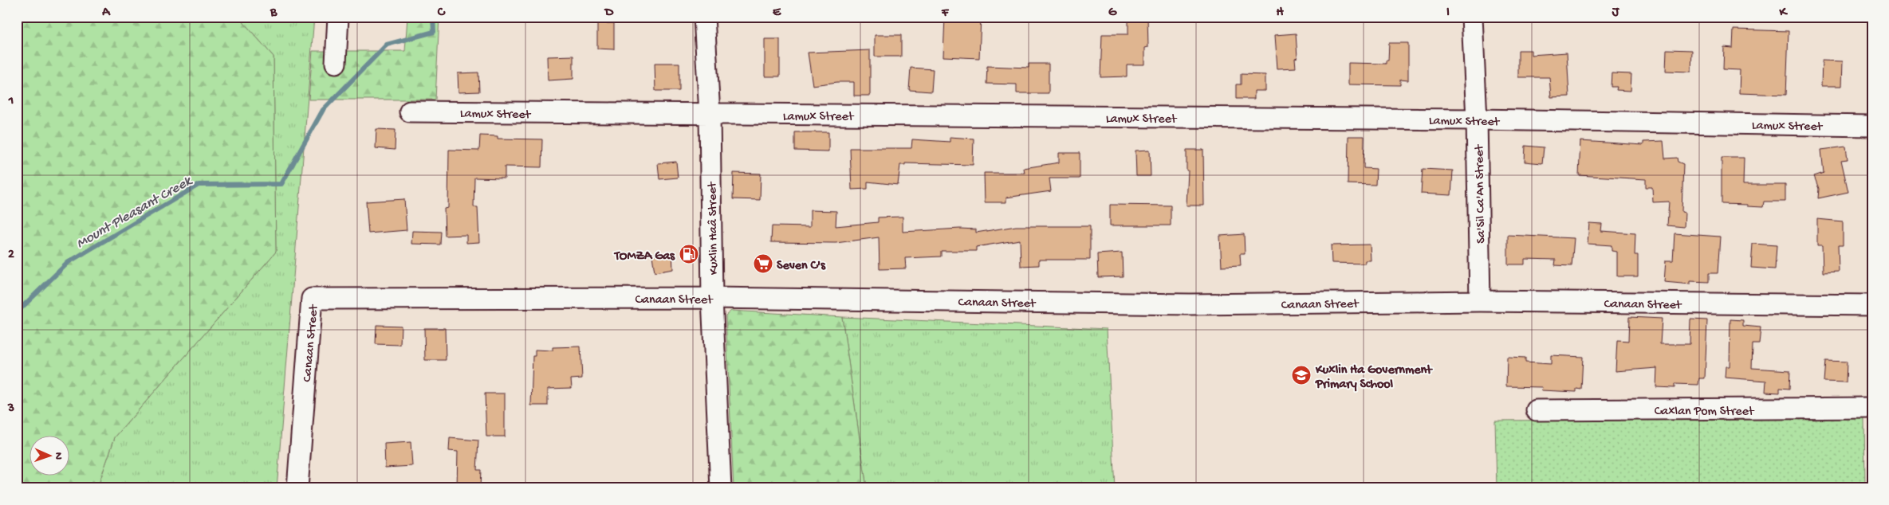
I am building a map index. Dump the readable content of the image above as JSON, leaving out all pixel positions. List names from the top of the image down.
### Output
{
  "streets": {
    "street": [
      "Lamux Street",
      "Sa'Sil Ca'An Street",
      "Kuxlin Haâ Street",
      "Canaan Street",
      "Caxlan Pom Street"
    ]
  },
  "crossings": [
    ["Lamux Street", "Sa'Sil Ca'An Street"],
    ["Lamux Street", "Kuxlin Haâ Street"],
    ["Sa'Sil Ca'An Street", "Canaan Street"],
    ["Kuxlin Haâ Street", "Canaan Street"]
  ],
  "water": ["Mount Pleasant Creek"],
  "places": {
    "fuel station": ["TOMZA Gas"],
    "supermarket": ["Seven C's"],
    "school or university": ["Kuxlin Ha Government Primary School"]
  },
  "north": "right",
  "grid": {
    "columns": [
      "A",
      "B",
      "C",
      "D",
      "E",
      "F",
      "G",
      "H",
      "I",
      "J",
      "K"
    ],
    "rows": ["1", "2", "3"]
  }
}
